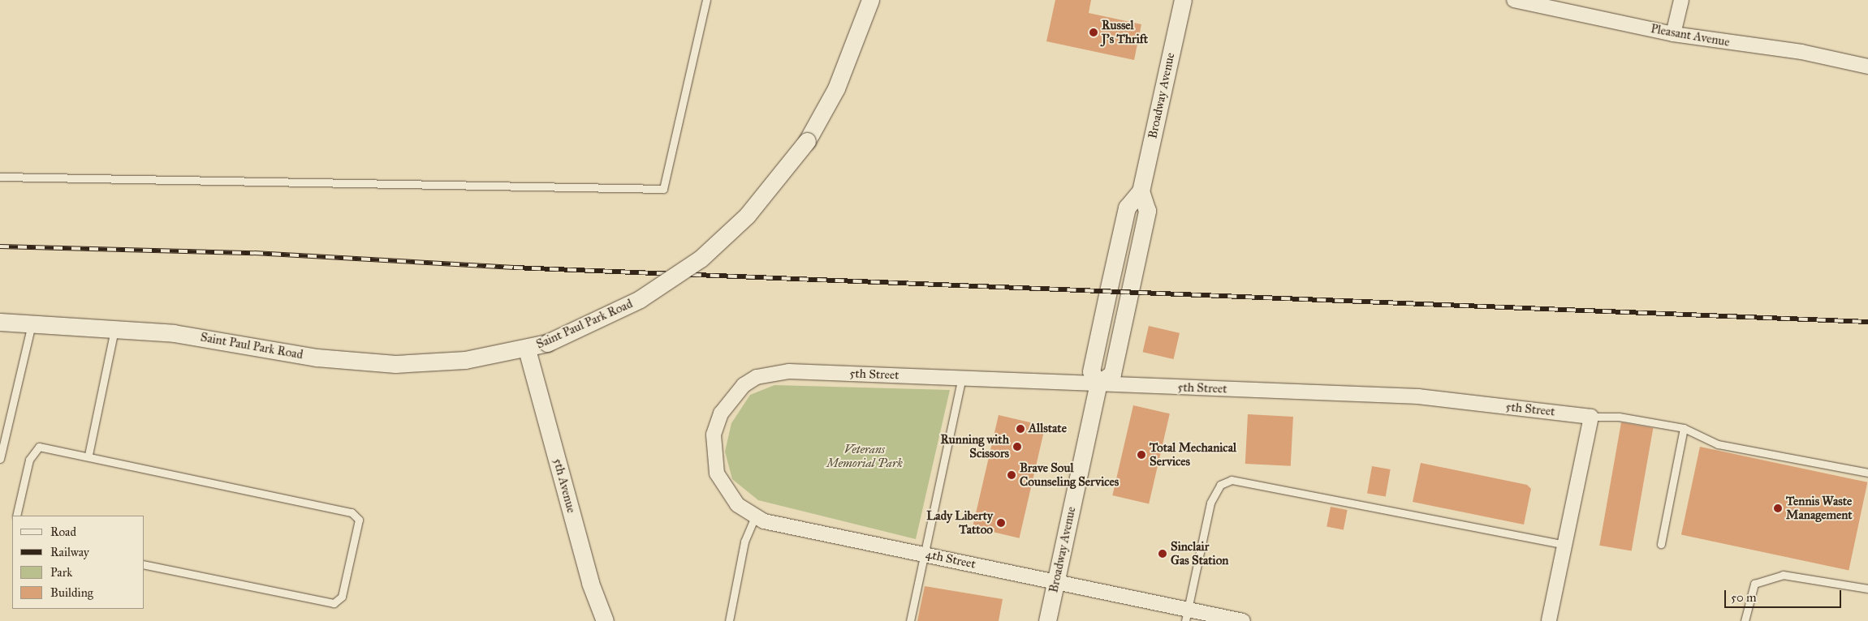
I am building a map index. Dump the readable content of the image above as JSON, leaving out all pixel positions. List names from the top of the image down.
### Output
{
  "streets": {
    "street": [
      "Pleasant Avenue",
      "Broadway Avenue",
      "Saint Paul Park Road",
      "5th Street",
      "5th Avenue",
      "4th Street"
    ]
  },
  "crossings": [
    ["Broadway Avenue", "5th Street"],
    ["Broadway Avenue", "4th Street"],
    ["Saint Paul Park Road", "5th Avenue"],
    ["5th Street", "4th Street"]
  ],
  "parks": ["Veterans Memorial Park"],
  "places": [
    "Russel J's Thrift",
    "Allstate",
    "Running with Scissors",
    "Total Mechanical Services",
    "Brave Soul Counseling Services",
    "Tennis Waste Management",
    "Lady Liberty Tattoo",
    "Sinclair Gas Station"
  ],
  "legend": [
    "Road",
    "Railway",
    "Park",
    "Building"
  ],
  "scale_bar": "50 m"
}
